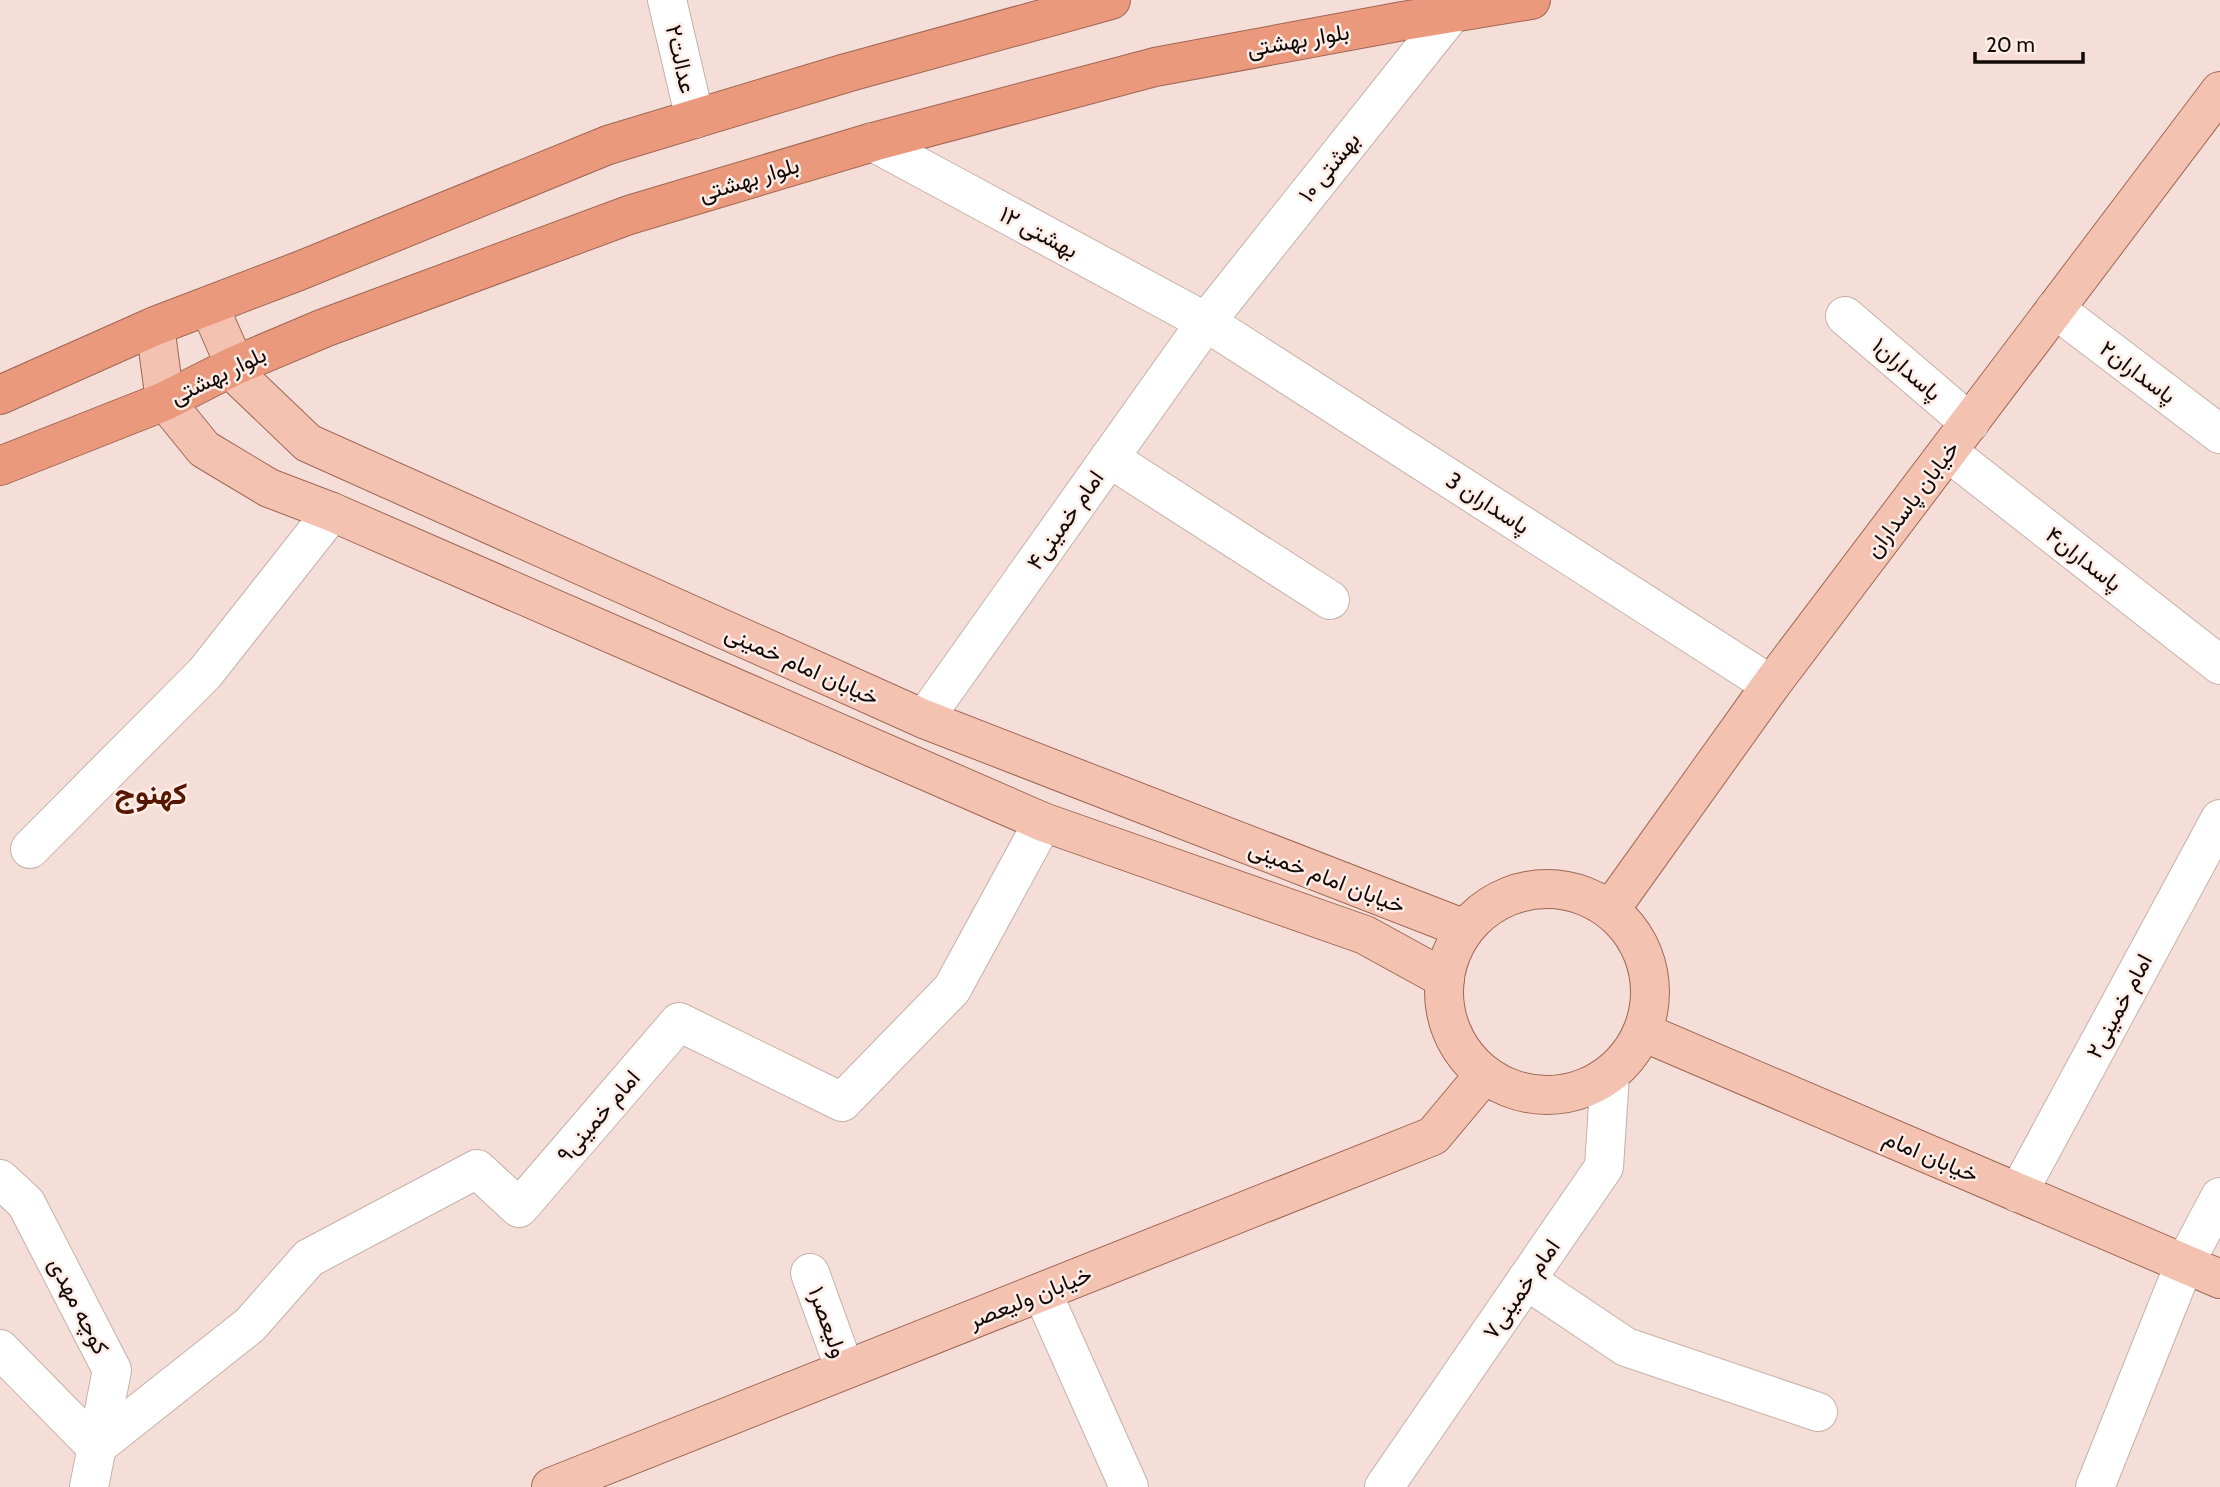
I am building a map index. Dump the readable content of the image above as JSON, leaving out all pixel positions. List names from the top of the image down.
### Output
{
  "streets": {
    "highway": ["بلوار بهشتی"],
    "main road": [
      "خیابان پاسداران",
      "خیابان امام خمینی",
      "خیابان امام",
      "خیابان ولیعصر"
    ],
    "street": [
      "عدالت۲",
      "بهشتی ۱۰",
      "بهشتی ۱۲",
      "پاسداران۱",
      "پاسداران۲",
      "پاسداران 3",
      "امام خمینی۴",
      "پاسداران۴",
      "امام خمینی۲",
      "امام خمینی۹",
      "امام خمینی۷",
      "کوچه مهدی",
      "ولیعصر۱"
    ]
  },
  "crossings": [
    ["بلوار بهشتی", "بهشتی ۱۰"],
    ["بلوار بهشتی", "بهشتی ۱۲"],
    ["بلوار بهشتی", "خیابان امام خمینی"],
    ["بهشتی ۱۰", "بهشتی ۱۲"],
    ["بهشتی ۱۰", "پاسداران 3"],
    ["بهشتی ۱۰", "امام خمینی۴"],
    ["بهشتی ۱۲", "پاسداران 3"],
    ["بهشتی ۱۲", "امام خمینی۴"],
    ["پاسداران۱", "خیابان پاسداران"],
    ["پاسداران۱", "پاسداران۴"],
    ["پاسداران۲", "خیابان پاسداران"],
    ["خیابان پاسداران", "پاسداران 3"],
    ["خیابان پاسداران", "پاسداران۴"],
    ["خیابان پاسداران", "خیابان امام خمینی"],
    ["خیابان پاسداران", "خیابان امام"],
    ["خیابان پاسداران", "امام خمینی۷"],
    ["خیابان پاسداران", "خیابان ولیعصر"],
    ["پاسداران 3", "امام خمینی۴"],
    ["امام خمینی۴", "خیابان امام خمینی"],
    ["خیابان امام خمینی", "امام خمینی۹"],
    ["خیابان امام خمینی", "خیابان امام"],
    ["خیابان امام خمینی", "امام خمینی۷"],
    ["خیابان امام خمینی", "خیابان ولیعصر"],
    ["امام خمینی۲", "خیابان امام"],
    ["امام خمینی۹", "کوچه مهدی"],
    ["خیابان امام", "امام خمینی۷"],
    ["خیابان امام", "خیابان ولیعصر"],
    ["امام خمینی۷", "خیابان ولیعصر"],
    ["خیابان ولیعصر", "ولیعصر۱"]
  ],
  "districts": ["کهنوج"],
  "scale_bar": "20 m"
}
